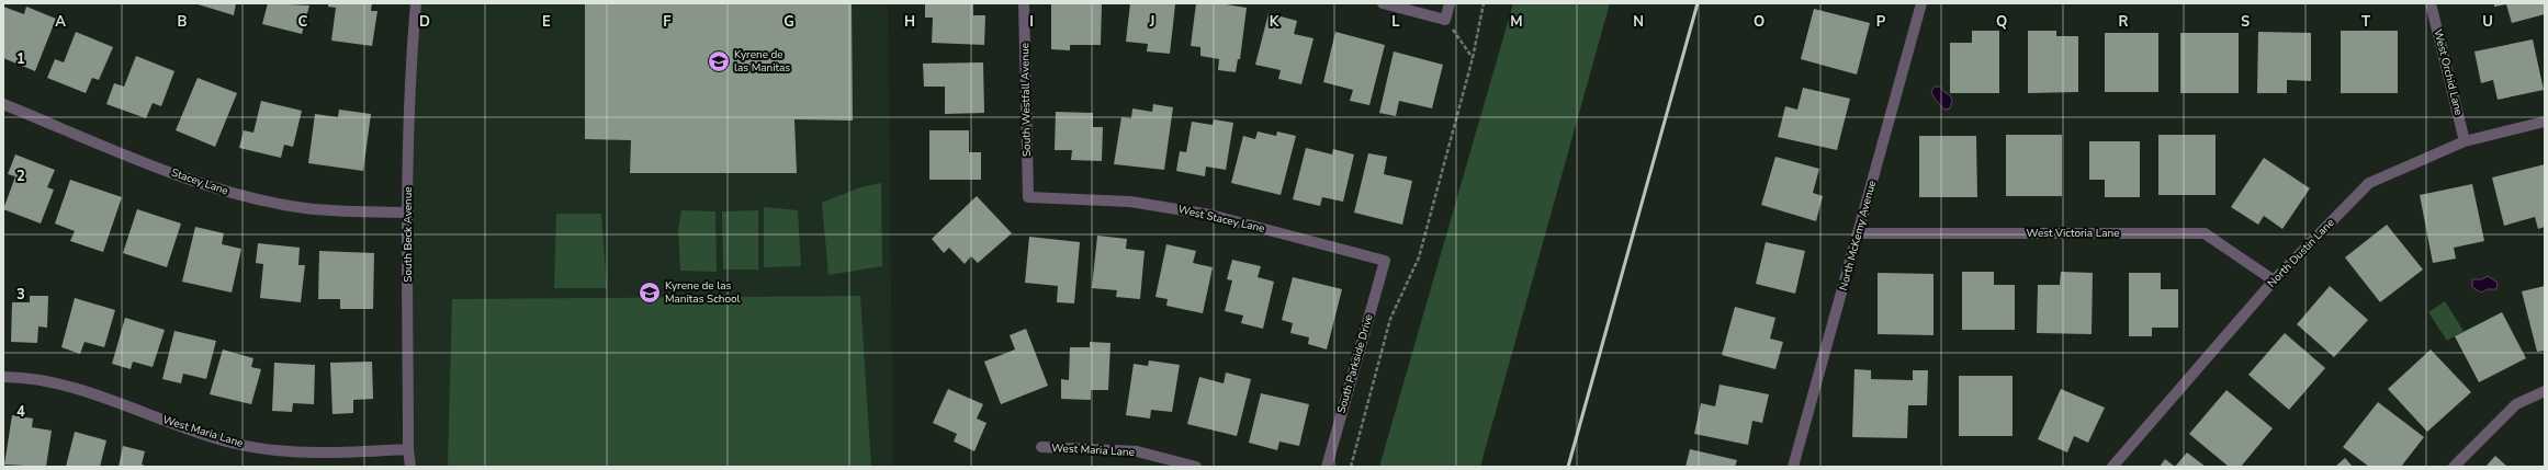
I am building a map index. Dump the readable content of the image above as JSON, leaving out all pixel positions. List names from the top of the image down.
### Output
{
  "streets": {
    "street": [
      "West Orchid Lane",
      "South Westfall Avenue",
      "Stacey Lane",
      "West Stacey Lane",
      "West Victoria Lane",
      "South Beck Avenue",
      "North McKemy Avenue",
      "North Dustin Lane",
      "South Parkside Drive",
      "West Maria Lane"
    ]
  },
  "crossings": [
    ["West Orchid Lane", "North Dustin Lane"],
    ["South Westfall Avenue", "West Stacey Lane"],
    ["Stacey Lane", "South Beck Avenue"],
    ["West Stacey Lane", "South Parkside Drive"],
    ["West Victoria Lane", "North McKemy Avenue"],
    ["West Victoria Lane", "North Dustin Lane"],
    ["South Beck Avenue", "West Maria Lane"]
  ],
  "places": {
    "school or university": ["Kyrene de las Manitas", "Kyrene de las Manitas School"]
  },
  "grid": {
    "columns": [
      "A",
      "B",
      "C",
      "D",
      "E",
      "F",
      "G",
      "H",
      "I",
      "J",
      "K",
      "L",
      "M",
      "N",
      "O",
      "P",
      "Q",
      "R",
      "S",
      "T",
      "U"
    ],
    "rows": [
      "1",
      "2",
      "3",
      "4"
    ]
  }
}
